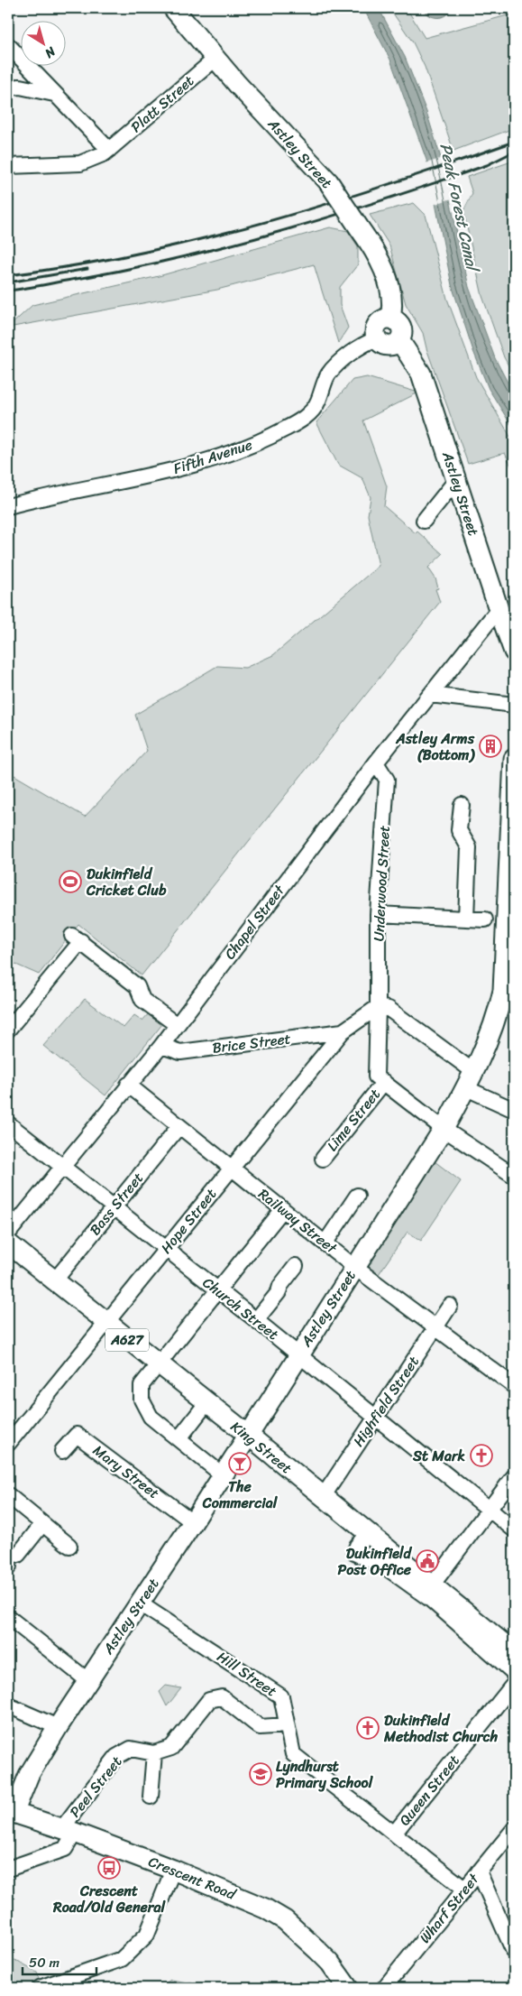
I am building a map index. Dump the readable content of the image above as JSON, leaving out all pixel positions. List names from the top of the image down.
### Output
{
  "streets": {
    "main road": [
      "Astley Street",
      "A627",
      "King Street",
      "Crescent Road"
    ],
    "street": [
      "Platt Street",
      "Fifth Avenue",
      "Underwood Street",
      "Chapel Street",
      "Brice Street",
      "Lime Street",
      "Bass Street",
      "Hope Street",
      "Railway Street",
      "Church Street",
      "Highfield Street",
      "Mary Street",
      "Hill Street",
      "Peel Street",
      "Queen Street",
      "Wharf Street"
    ]
  },
  "crossings": [
    ["Platt Street", "Astley Street"],
    ["Astley Street", "Fifth Avenue"],
    ["Astley Street", "Chapel Street"],
    ["Astley Street", "Railway Street"],
    ["Astley Street", "Church Street"],
    ["Astley Street", "King Street"],
    ["Astley Street", "Mary Street"],
    ["Astley Street", "Hill Street"],
    ["Astley Street", "Crescent Road"],
    ["Underwood Street", "Chapel Street"],
    ["Underwood Street", "Lime Street"],
    ["Underwood Street", "Hope Street"],
    ["Chapel Street", "Brice Street"],
    ["Chapel Street", "Railway Street"],
    ["Chapel Street", "Church Street"],
    ["Brice Street", "Hope Street"],
    ["Bass Street", "Railway Street"],
    ["Bass Street", "Church Street"],
    ["Bass Street", "King Street"],
    ["Hope Street", "Railway Street"],
    ["Hope Street", "Church Street"],
    ["Hope Street", "King Street"],
    ["Railway Street", "Highfield Street"],
    ["Church Street", "Highfield Street"],
    ["Highfield Street", "King Street"],
    ["Hill Street", "Queen Street"],
    ["Hill Street", "Wharf Street"],
    ["Peel Street", "Crescent Road"]
  ],
  "water": ["Peak Forest Canal"],
  "places": {
    "building": ["Astley Arms (Bottom)"],
    "sports": ["Dukinfield Cricket Club"],
    "church": ["St Mark", "Dukinfield Methodist Church"],
    "bar": ["The Commercial"],
    "public building": ["Dukinfield Post Office"],
    "school or university": ["Lyndhurst Primary School"],
    "bus stop": ["Crescent Road/Old General"]
  },
  "scale_bar": "50 m",
  "north": "bottom right"
}
